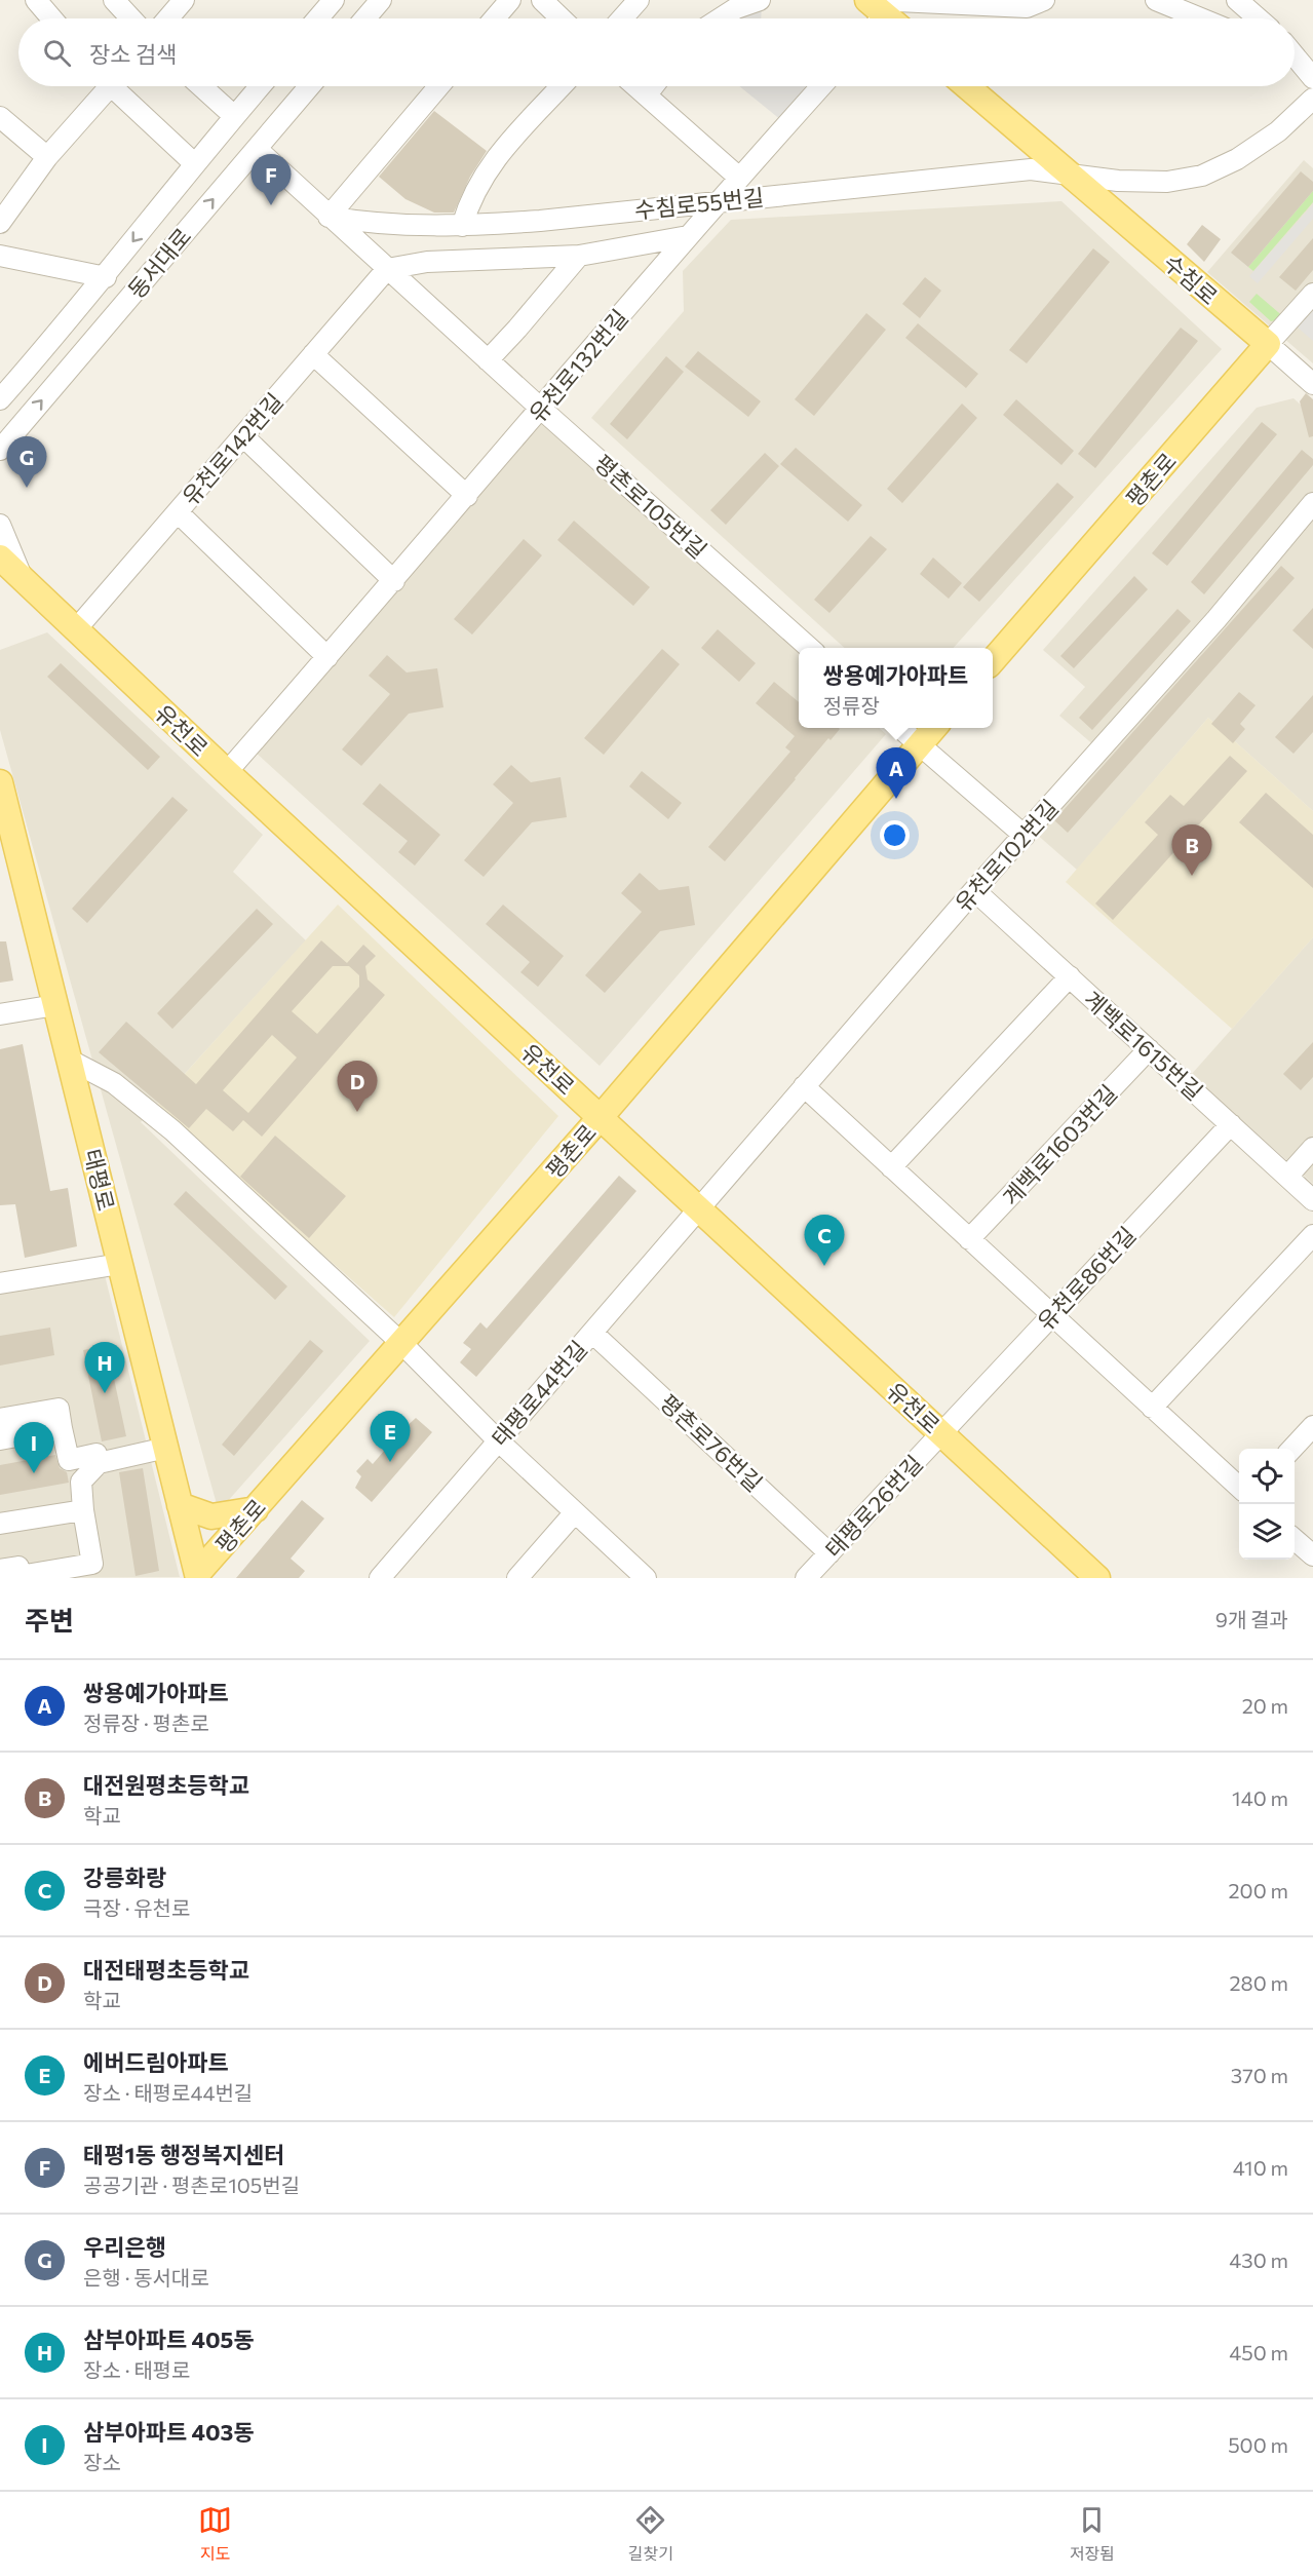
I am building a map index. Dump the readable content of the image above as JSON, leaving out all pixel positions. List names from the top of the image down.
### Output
{
  "streets": {
    "main road": [
      "수침로",
      "평촌로",
      "유천로",
      "태평로"
    ],
    "street": [
      "수침로55번길",
      "동서대로",
      "유천로132번길",
      "유천로142번길",
      "평촌로105번길",
      "유천로102번길",
      "계백로1615번길",
      "계백로1603번길",
      "유천로86번길",
      "태평로44번길",
      "평촌로76번길",
      "태평로26번길"
    ]
  },
  "crossings": [
    ["수침로55번길", "수침로"],
    ["수침로55번길", "유천로132번길"],
    ["수침로55번길", "평촌로105번길"],
    ["동서대로", "평촌로105번길"],
    ["수침로", "평촌로"],
    ["유천로132번길", "평촌로105번길"],
    ["유천로132번길", "유천로"],
    ["유천로142번길", "평촌로105번길"],
    ["유천로142번길", "유천로"],
    ["평촌로", "유천로"],
    ["평촌로", "태평로"],
    ["유천로", "유천로102번길"],
    ["유천로", "유천로86번길"],
    ["유천로", "태평로44번길"],
    ["유천로", "태평로26번길"],
    ["유천로102번길", "계백로1615번길"],
    ["유천로102번길", "태평로44번길"],
    ["계백로1615번길", "계백로1603번길"],
    ["계백로1615번길", "유천로86번길"],
    ["유천로86번길", "태평로26번길"],
    ["태평로44번길", "평촌로76번길"],
    ["평촌로76번길", "태평로26번길"]
  ],
  "page": {
    "search": "장소 검색",
    "pins": [
      "F",
      "G",
      "A",
      "B",
      "D",
      "C",
      "H",
      "E",
      "I"
    ],
    "popup": ["쌍용예가아파트", "정류장"],
    "heading": ["주변", "9개 결과"],
    "list": [
      {
        "mark": "A",
        "name": "쌍용예가아파트",
        "note": "정류장 · 평촌로",
        "value": "20 m"
      },
      {
        "mark": "B",
        "name": "대전원평초등학교",
        "note": "학교",
        "value": "140 m"
      },
      {
        "mark": "C",
        "name": "강릉화랑",
        "note": "극장 · 유천로",
        "value": "200 m"
      },
      {
        "mark": "D",
        "name": "대전태평초등학교",
        "note": "학교",
        "value": "280 m"
      },
      {
        "mark": "E",
        "name": "에버드림아파트",
        "note": "장소 · 태평로44번길",
        "value": "370 m"
      },
      {
        "mark": "F",
        "name": "태평1동 행정복지센터",
        "note": "공공기관 · 평촌로105번길",
        "value": "410 m"
      },
      {
        "mark": "G",
        "name": "우리은행",
        "note": "은행 · 동서대로",
        "value": "430 m"
      },
      {
        "mark": "H",
        "name": "삼부아파트 405동",
        "note": "장소 · 태평로",
        "value": "450 m"
      },
      {
        "mark": "I",
        "name": "삼부아파트 403동",
        "note": "장소",
        "value": "500 m"
      }
    ],
    "nav": ["지도", "길찾기", "저장됨"]
  }
}
